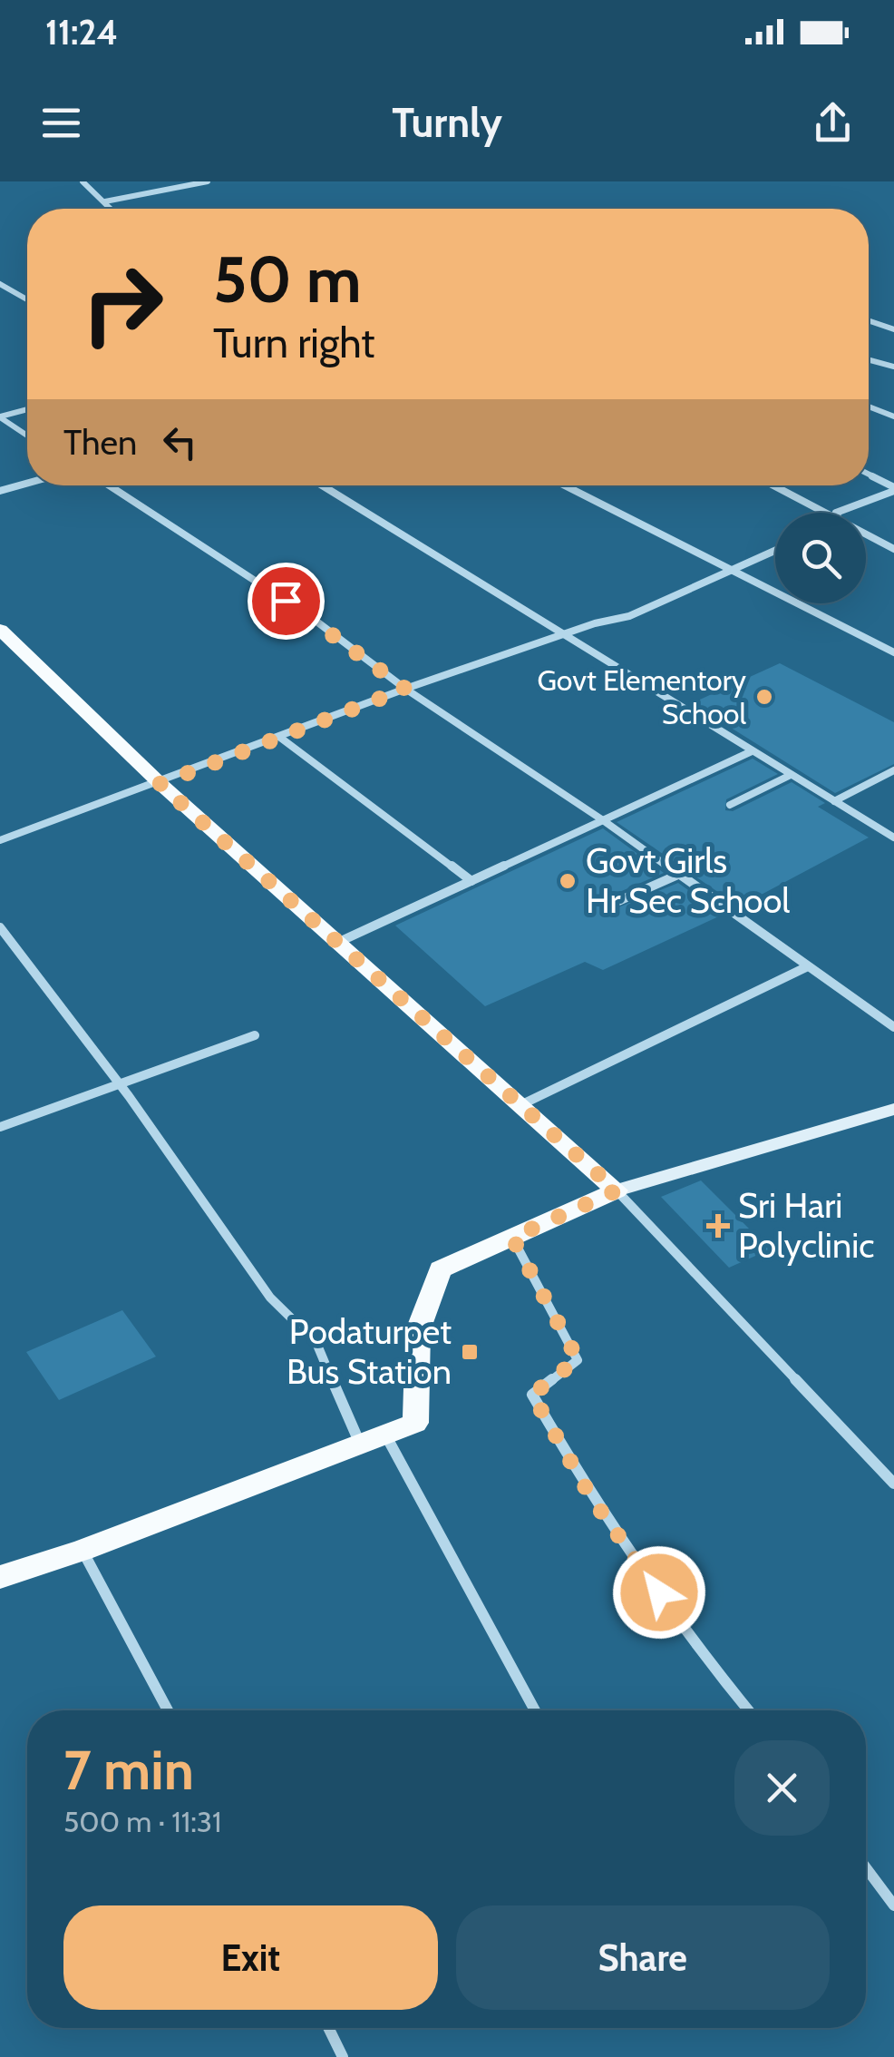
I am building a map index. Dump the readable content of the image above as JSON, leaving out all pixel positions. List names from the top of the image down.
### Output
{
  "places": {
    "other": ["Govt Elementory School", "Govt Girls Hr Sec School"],
    "health": ["Sri Hari Polyclinic"],
    "transit": ["Podaturpet Bus Station"]
  },
  "page": {
    "status": "11:24",
    "header": "Turnly",
    "turn": ["50 m", "Turn right"],
    "then": "Then",
    "heading": ["7 min", "500 m · 11:31"],
    "buttons": ["Exit", "Share"]
  }
}
